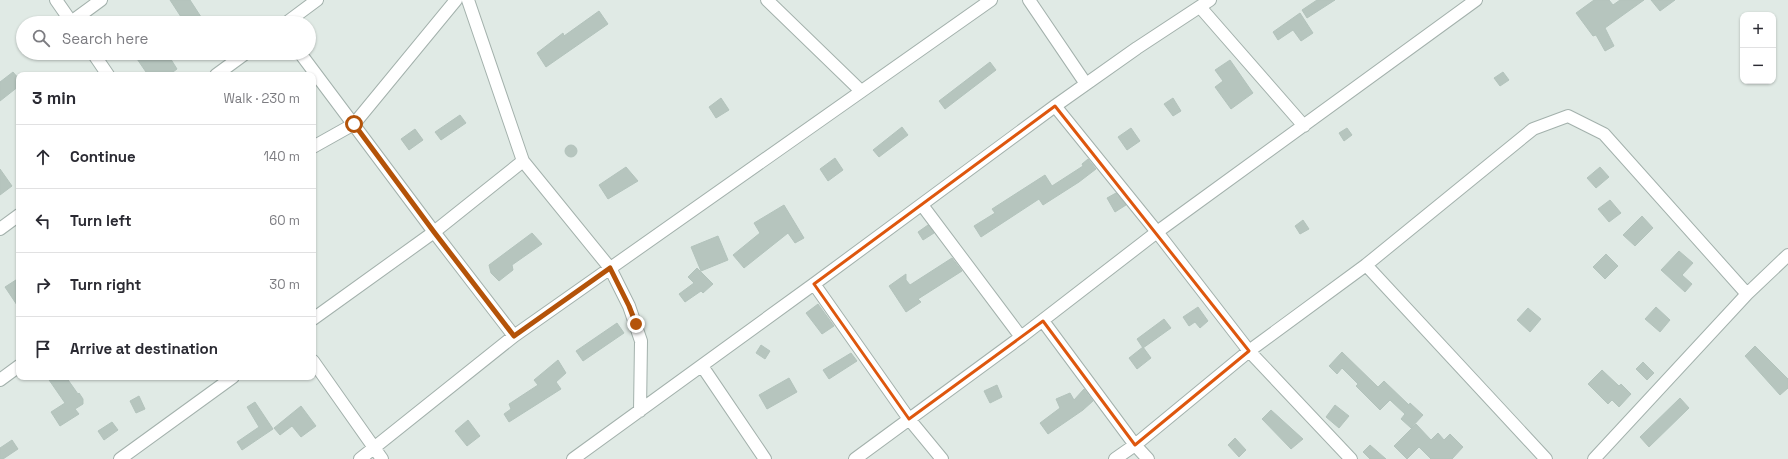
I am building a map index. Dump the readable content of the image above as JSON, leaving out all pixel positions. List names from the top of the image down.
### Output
{
  "page": {
    "map_buttons": ["+", "−"],
    "search": "Search here",
    "heading": ["3 min", "Walk · 230 m"],
    "list": [
      ["Continue", "140 m"],
      ["Turn left", "60 m"],
      ["Turn right", "30 m"],
      "Arrive at destination"
    ]
  }
}
